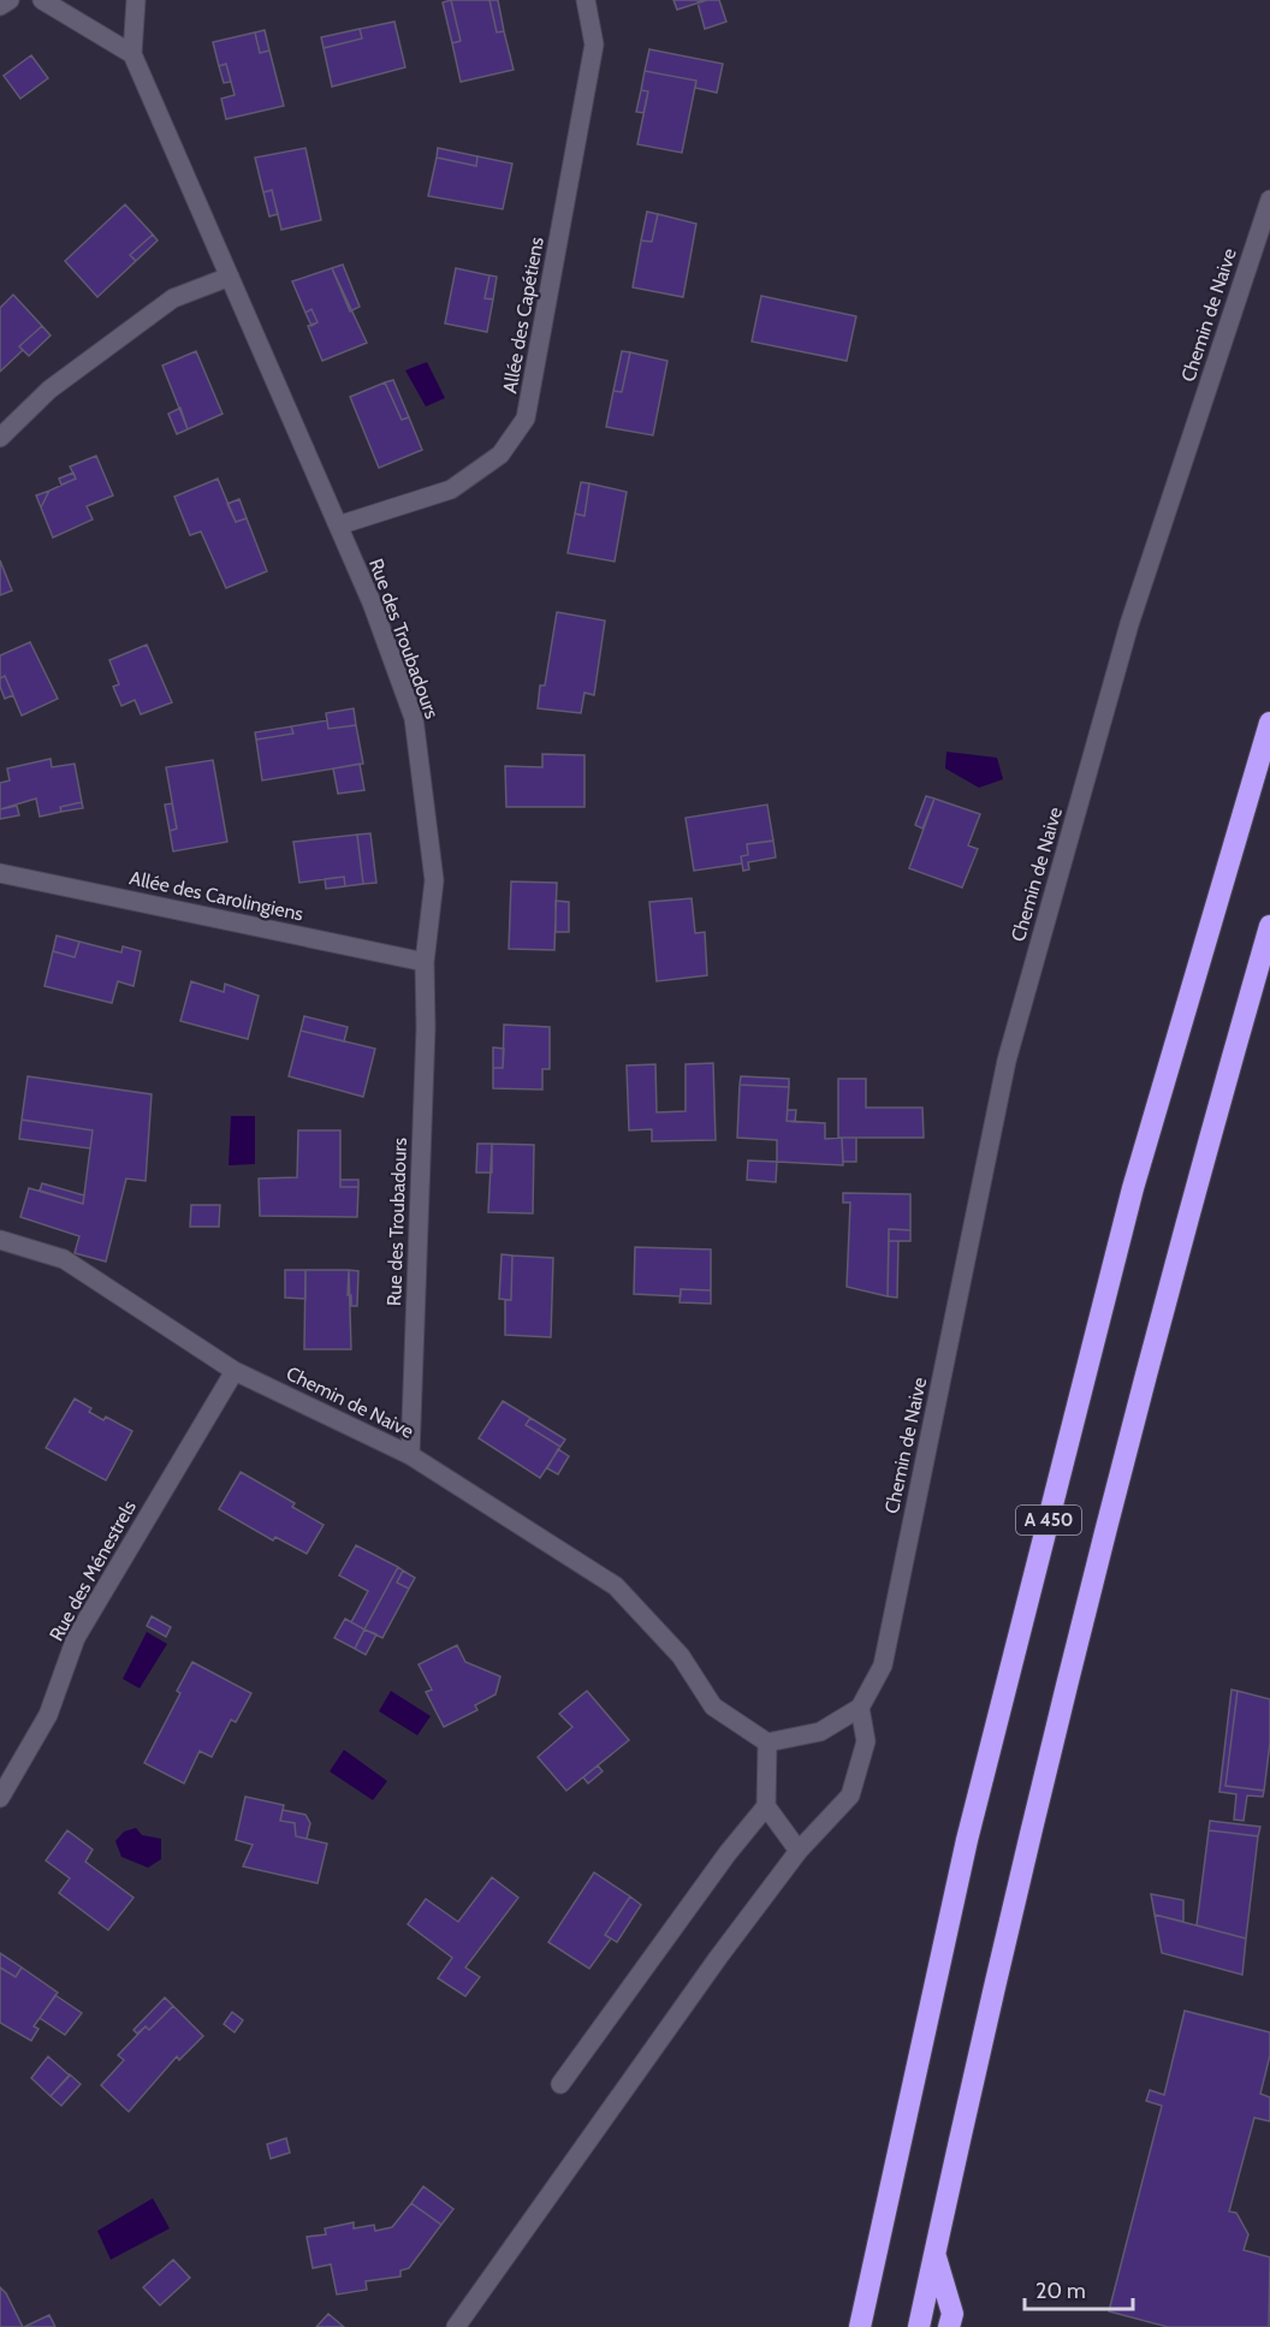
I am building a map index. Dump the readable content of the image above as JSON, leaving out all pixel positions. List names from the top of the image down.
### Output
{
  "streets": {
    "highway": ["A 450"],
    "street": [
      "Allée des Capétiens",
      "Chemin de Naive",
      "Rue des Troubadours",
      "Allée des Carolingiens",
      "Rue des Ménestrels"
    ]
  },
  "crossings": [
    ["Allée des Capétiens", "Rue des Troubadours"],
    ["Chemin de Naive", "Rue des Troubadours"],
    ["Chemin de Naive", "Rue des Ménestrels"],
    ["Rue des Troubadours", "Allée des Carolingiens"]
  ],
  "scale_bar": "20 m"
}
